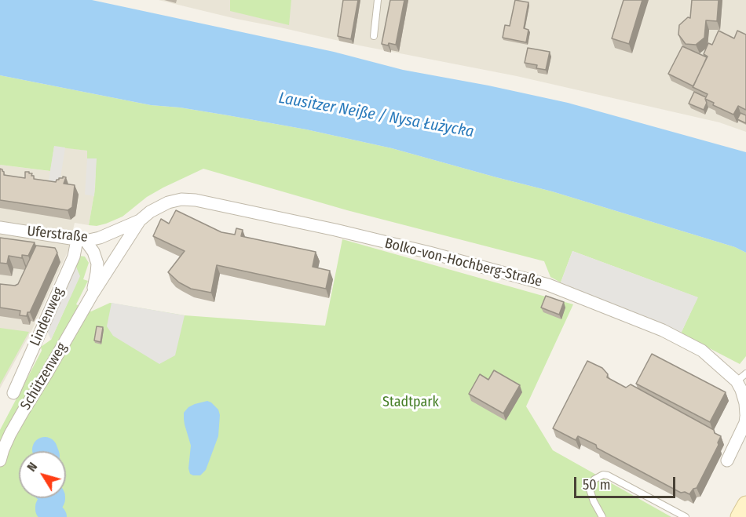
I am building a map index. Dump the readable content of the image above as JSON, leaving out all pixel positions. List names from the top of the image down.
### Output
{
  "streets": {
    "street": [
      "Uferstraße",
      "Bolko-von-Hochberg-Straße",
      "Lindenweg",
      "Schützenweg"
    ]
  },
  "crossings": [
    ["Uferstraße", "Bolko-von-Hochberg-Straße"],
    ["Uferstraße", "Lindenweg"],
    ["Uferstraße", "Schützenweg"],
    ["Bolko-von-Hochberg-Straße", "Schützenweg"],
    ["Lindenweg", "Schützenweg"]
  ],
  "water": ["Lausitzer Neiße / Nysa Łużycka"],
  "parks": ["Stadtpark"],
  "scale_bar": "50 m",
  "north": "top left"
}
